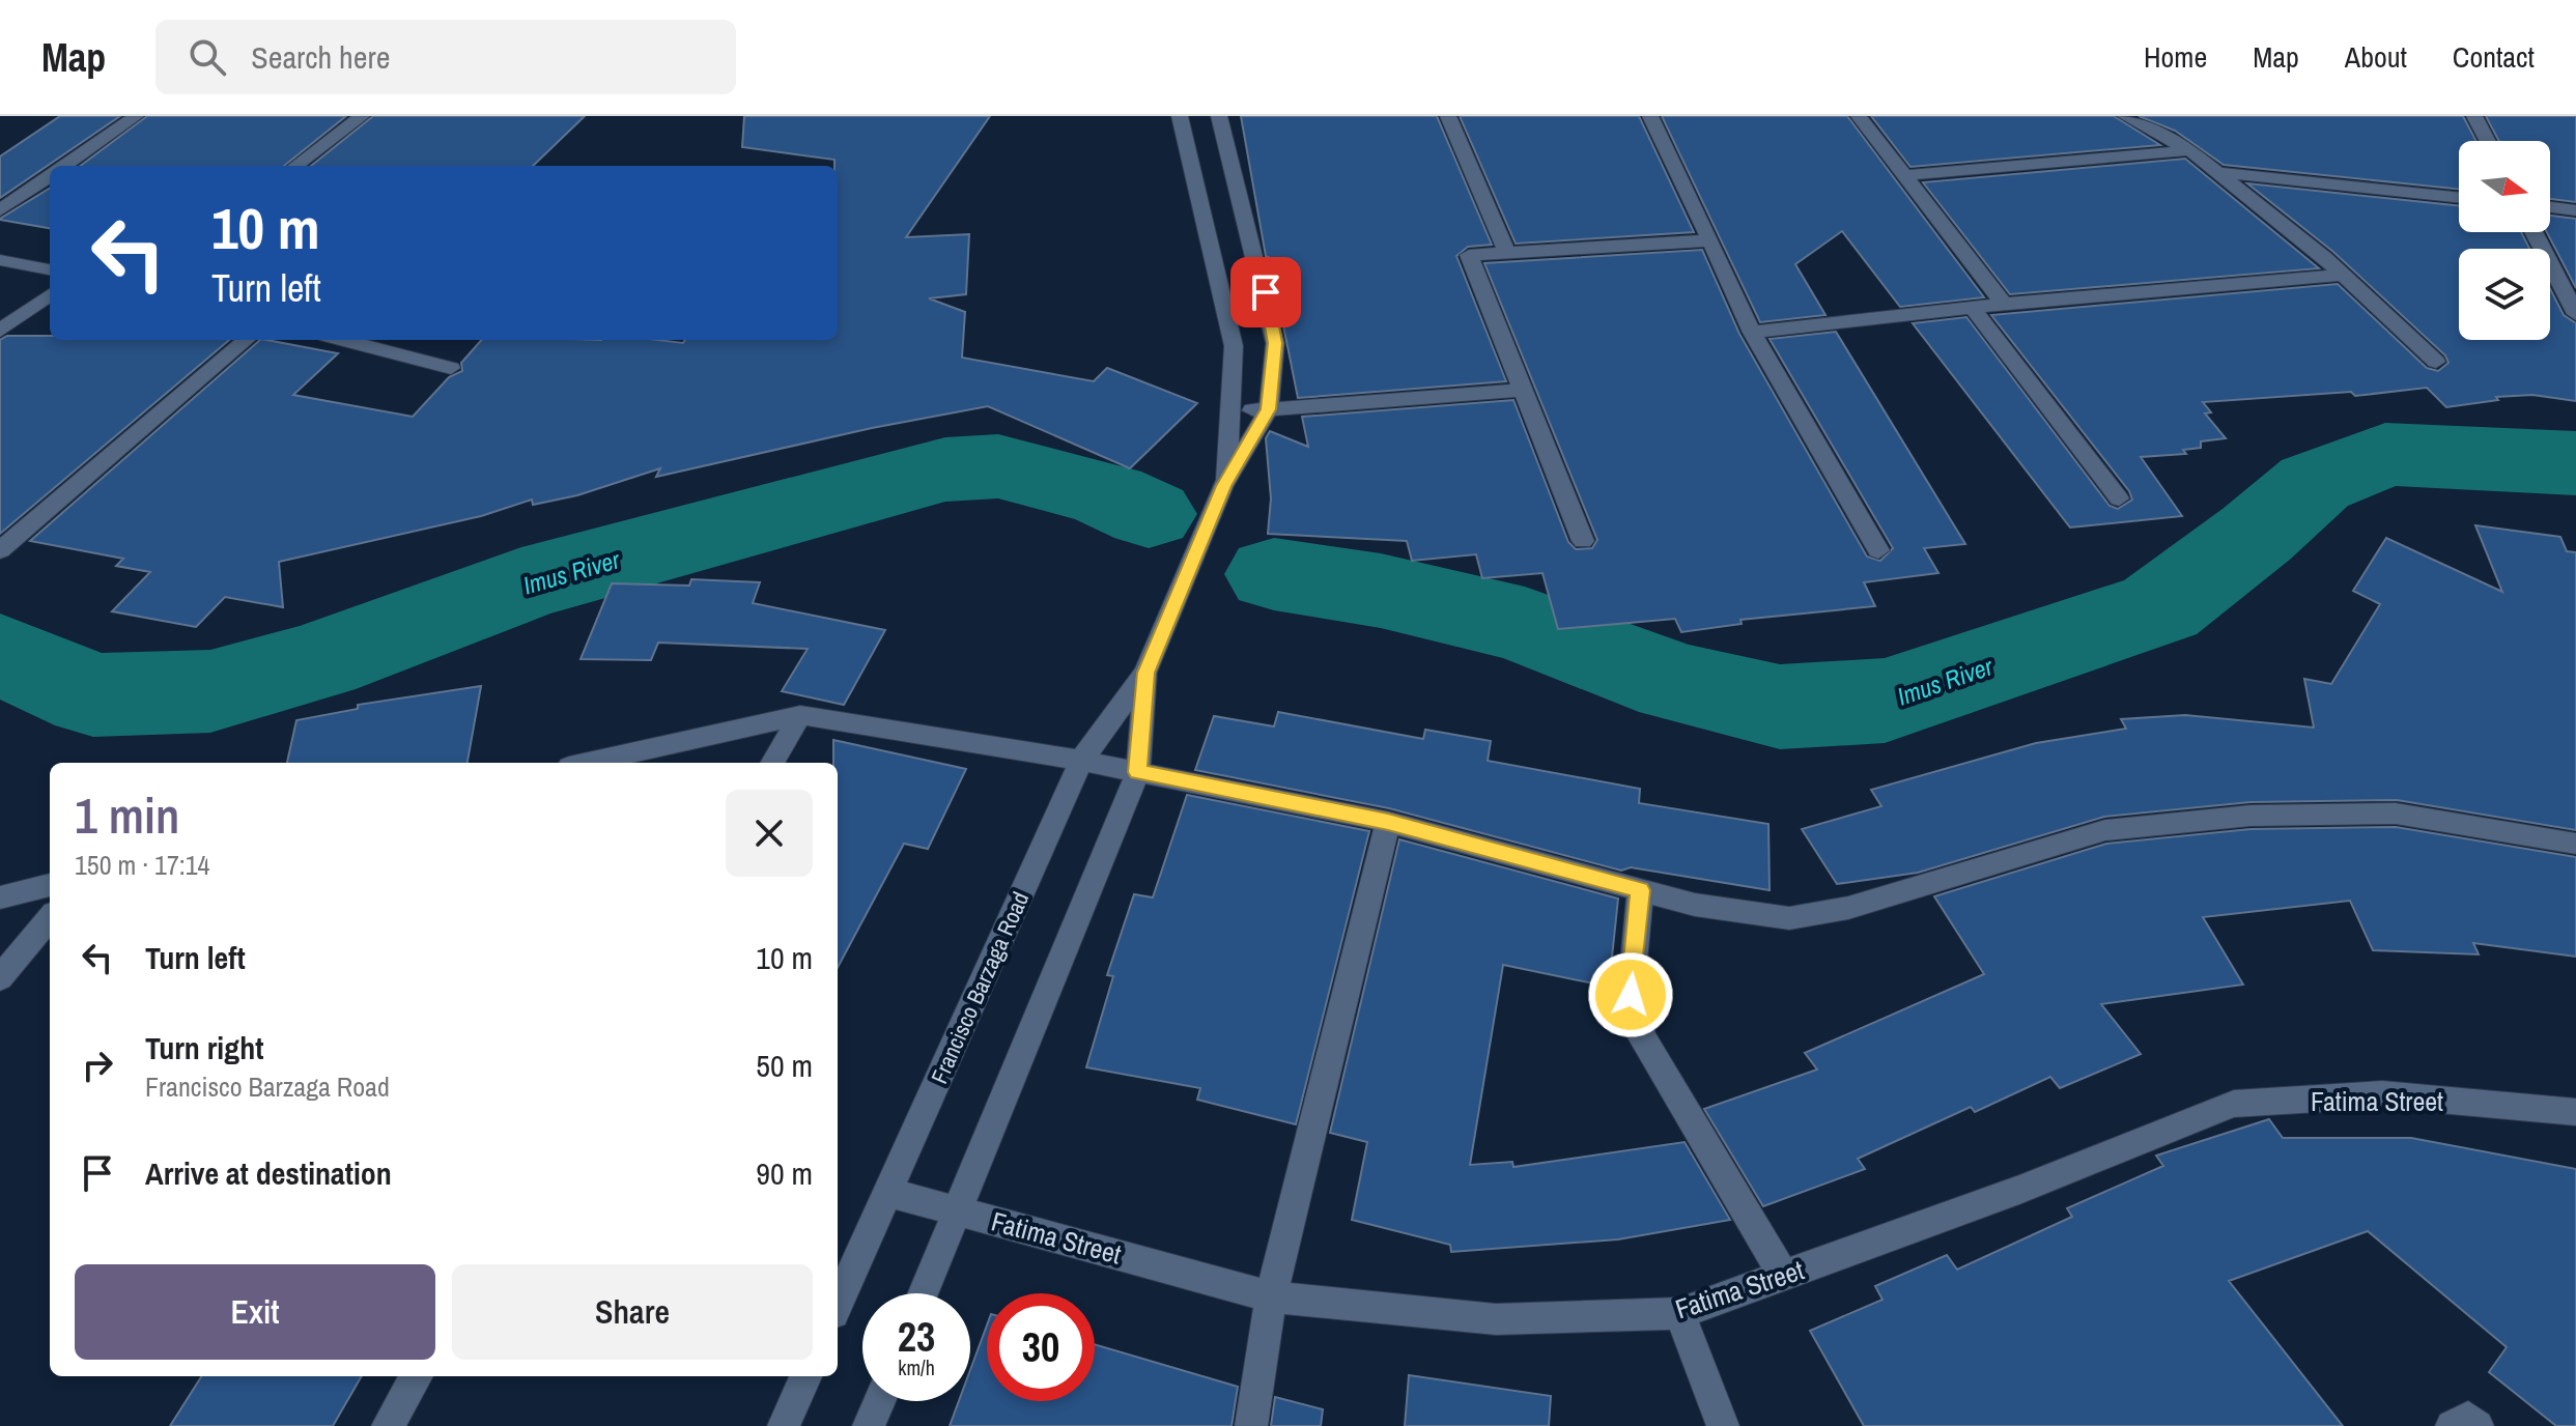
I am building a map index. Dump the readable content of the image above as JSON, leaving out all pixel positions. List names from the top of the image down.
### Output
{
  "streets": {
    "street": ["Francisco Barzaga Road", "Fatima Street"]
  },
  "crossings": [
    ["Francisco Barzaga Road", "Fatima Street"]
  ],
  "water": ["Imus River"],
  "north": "right",
  "page": {
    "header": "Map",
    "search": "Search here",
    "nav": [
      "Home",
      "Map",
      "About",
      "Contact"
    ],
    "turn": ["10 m", "Turn left"],
    "heading": ["1 min", "150 m · 17:14"],
    "list": [
      {
        "name": "Turn left",
        "value": "10 m"
      },
      {
        "name": "Turn right",
        "note": "Francisco Barzaga Road",
        "value": "50 m"
      },
      {
        "name": "Arrive at destination",
        "value": "90 m"
      }
    ],
    "buttons": ["Exit", "Share"],
    "speed": "23 km/h",
    "limit": "30"
  }
}
